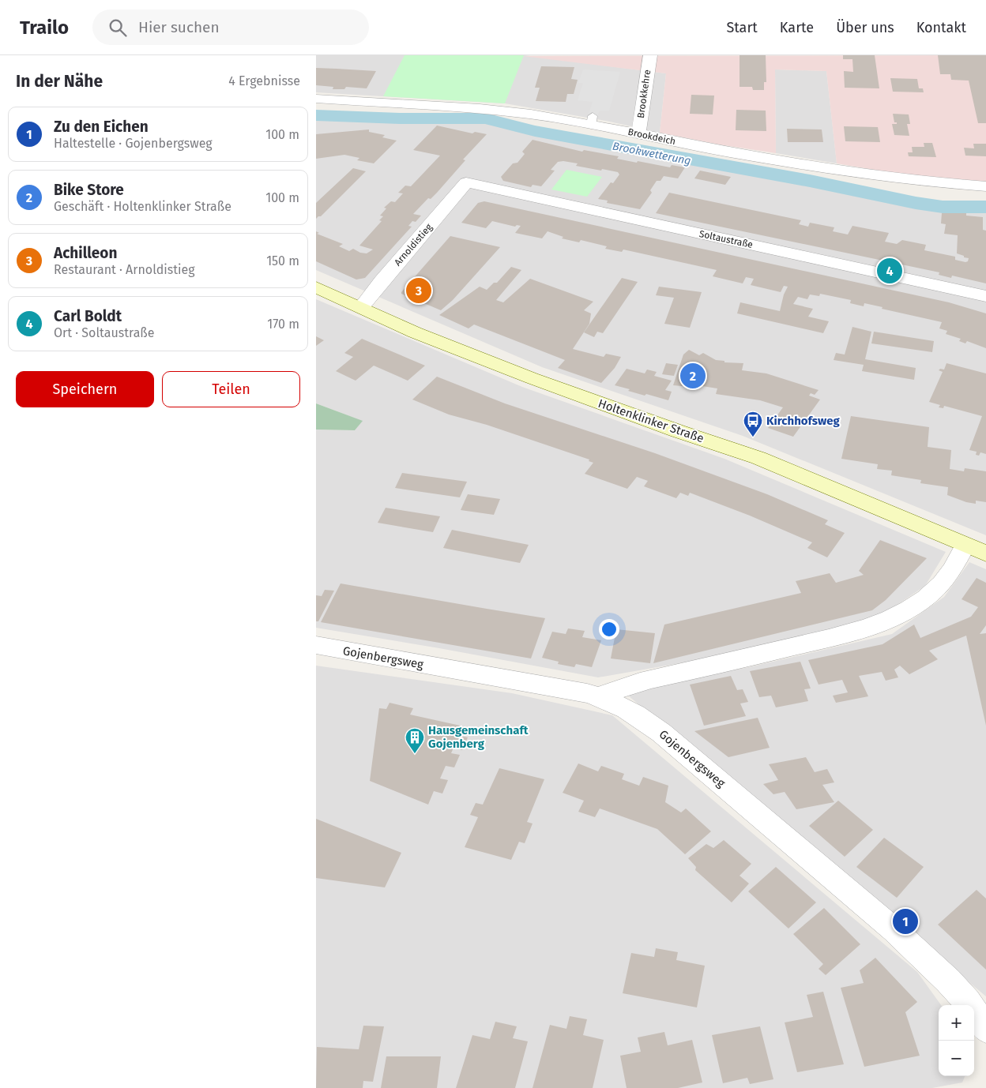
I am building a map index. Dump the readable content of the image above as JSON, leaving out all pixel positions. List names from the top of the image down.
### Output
{
  "streets": {
    "main road": ["Holtenklinker Straße"],
    "street": [
      "Brookkehre",
      "Brookdeich",
      "Soltaustraße",
      "Arnoldistieg",
      "Gojenbergsweg"
    ]
  },
  "crossings": [
    ["Brookkehre", "Brookdeich"],
    ["Soltaustraße", "Arnoldistieg"],
    ["Arnoldistieg", "Holtenklinker Straße"]
  ],
  "water": ["Brookwetterung"],
  "places": {
    "bus stop": ["Kirchhofsweg"],
    "building": ["Hausgemeinschaft Gojenberg"]
  },
  "page": {
    "header": "Trailo",
    "search": "Hier suchen",
    "nav": [
      "Start",
      "Karte",
      "Über uns",
      "Kontakt"
    ],
    "heading": ["In der Nähe", "4 Ergebnisse"],
    "list": [
      {
        "mark": "1",
        "name": "Zu den Eichen",
        "note": "Haltestelle · Gojenbergsweg",
        "value": "100 m"
      },
      {
        "mark": "2",
        "name": "Bike Store",
        "note": "Geschäft · Holtenklinker Straße",
        "value": "100 m"
      },
      {
        "mark": "3",
        "name": "Achilleon",
        "note": "Restaurant · Arnoldistieg",
        "value": "150 m"
      },
      {
        "mark": "4",
        "name": "Carl Boldt",
        "note": "Ort · Soltaustraße",
        "value": "170 m"
      }
    ],
    "pins": [
      "4",
      "3",
      "2",
      "1"
    ],
    "buttons": ["Speichern", "Teilen"],
    "map_buttons": ["+", "−"]
  }
}
